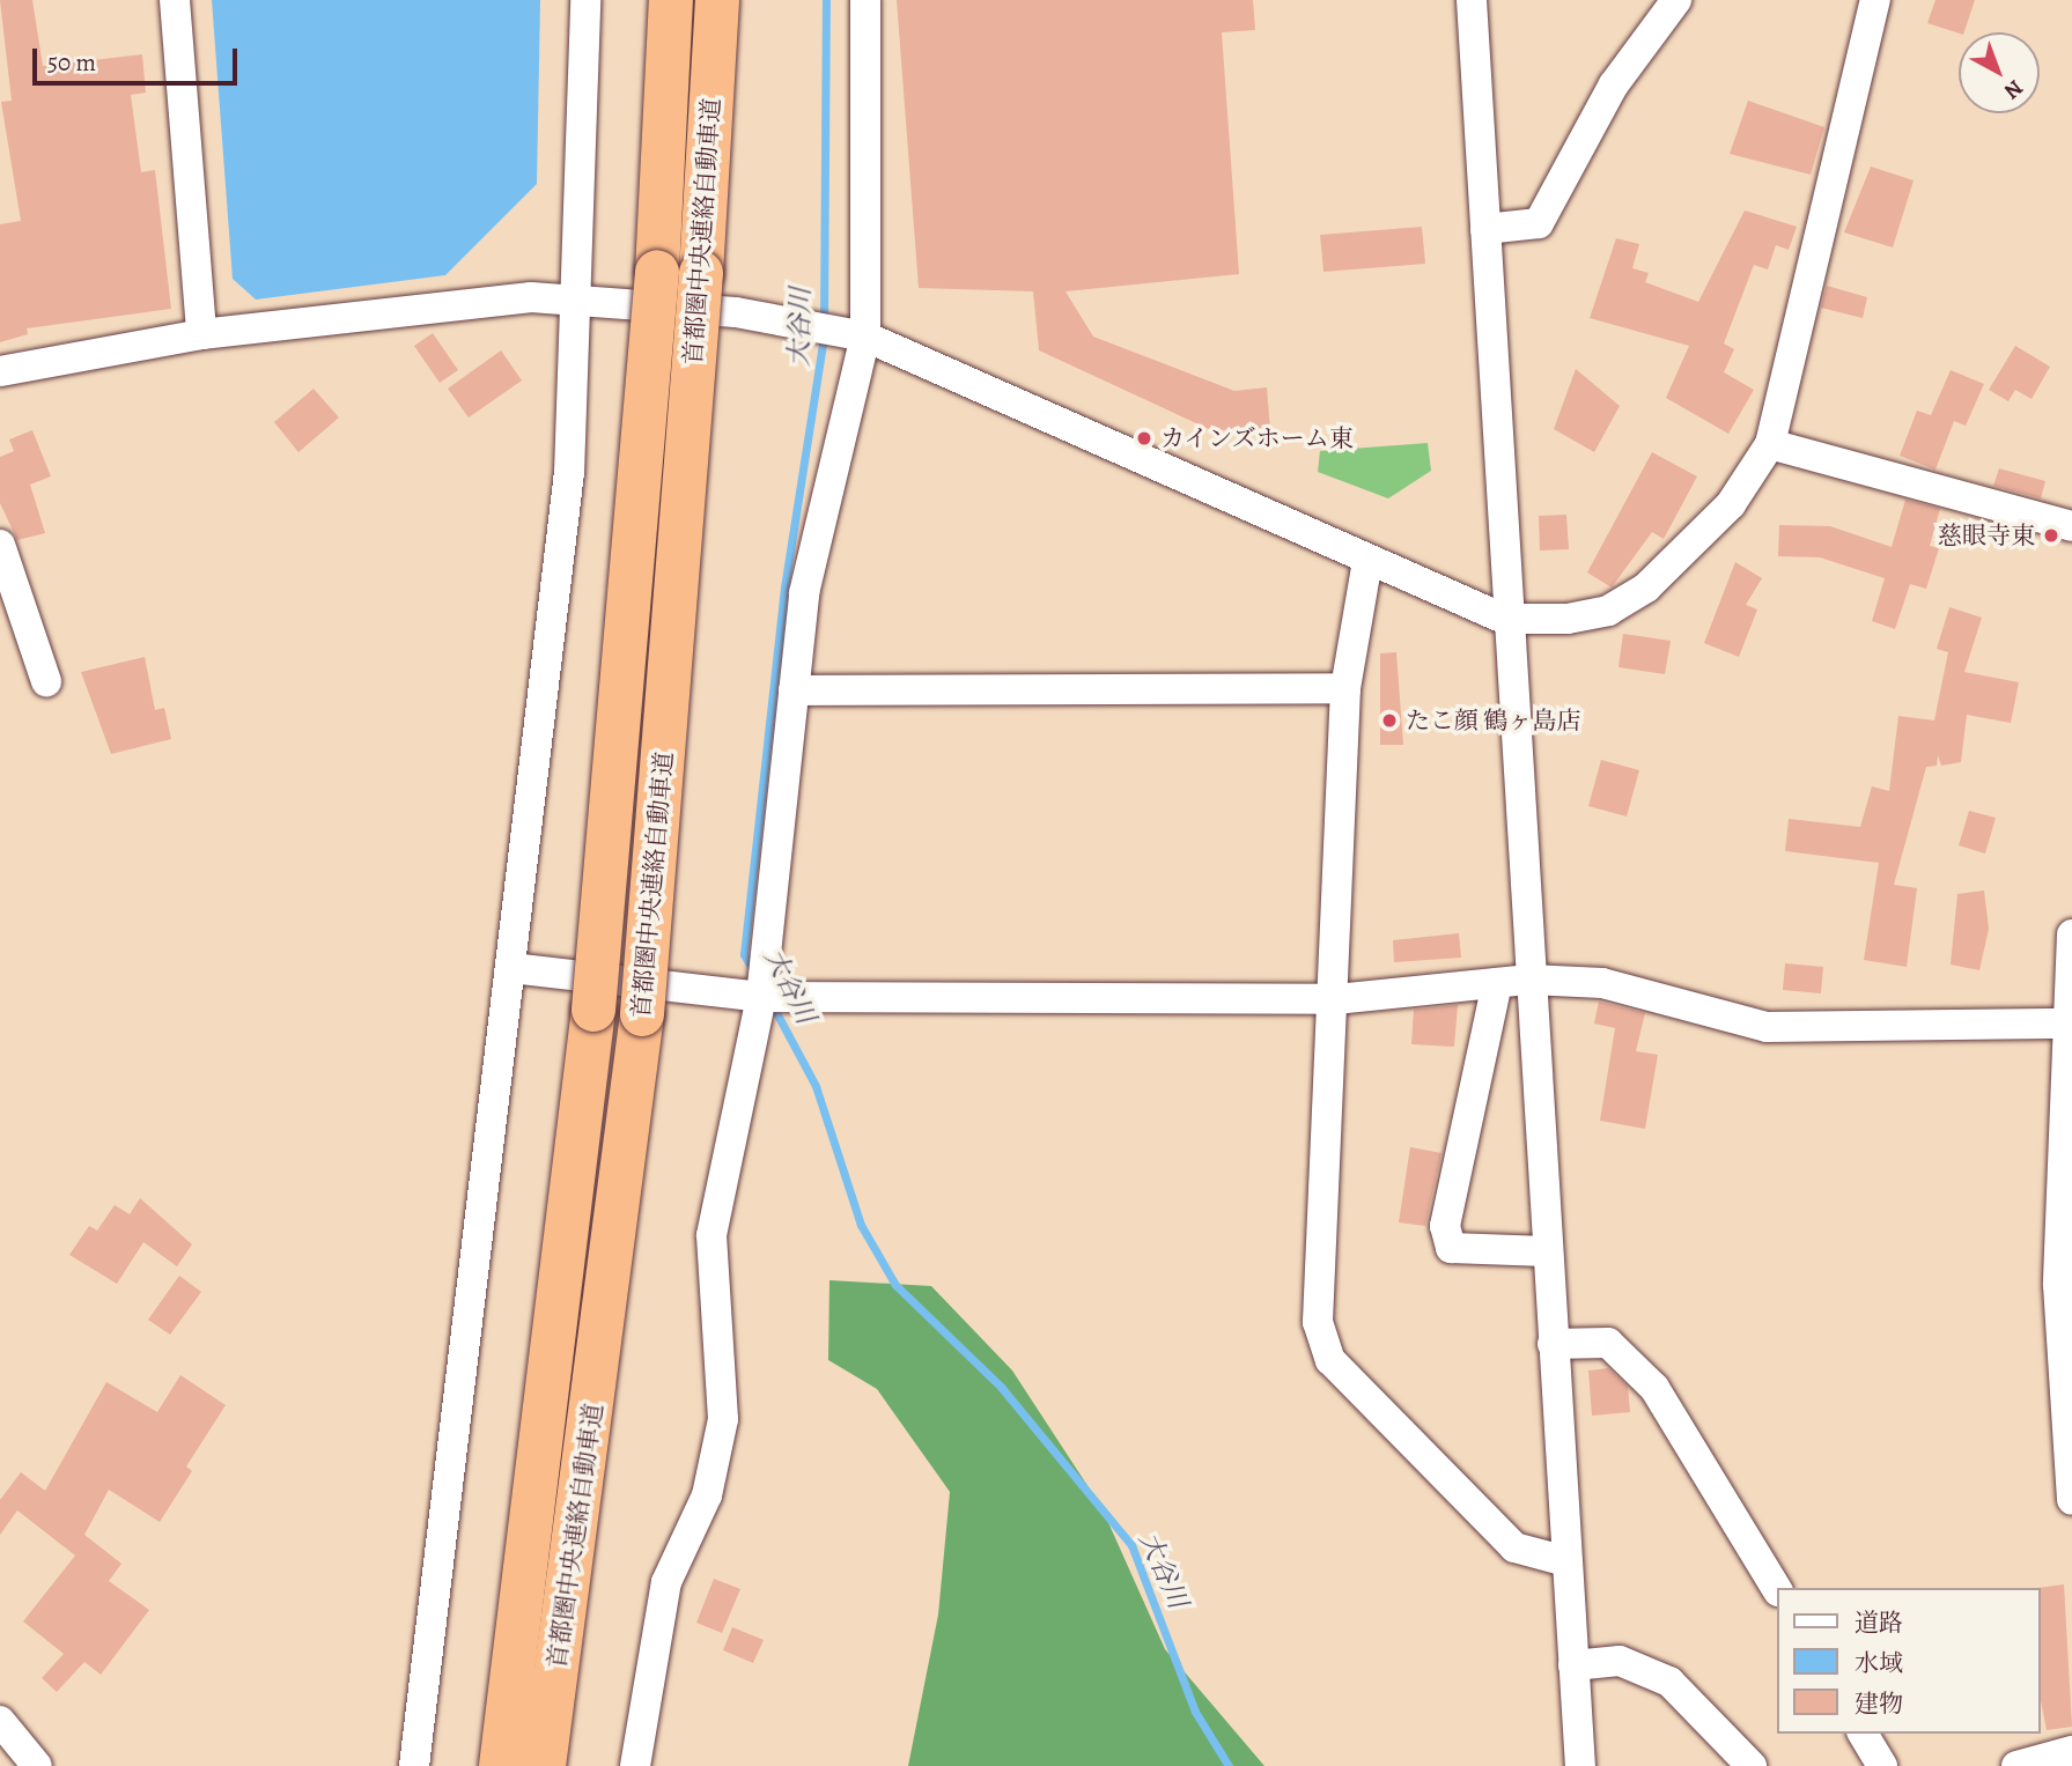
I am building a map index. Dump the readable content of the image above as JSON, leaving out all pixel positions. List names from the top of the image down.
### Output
{
  "streets": {
    "highway": ["首都圏中央連絡自動車道"]
  },
  "water": ["大谷川"],
  "places": ["カインズホーム東", "慈眼寺東", "たこ顔 鶴ヶ島店"],
  "legend": ["道路", "水域", "建物"],
  "scale_bar": "50 m",
  "north": "bottom right"
}
